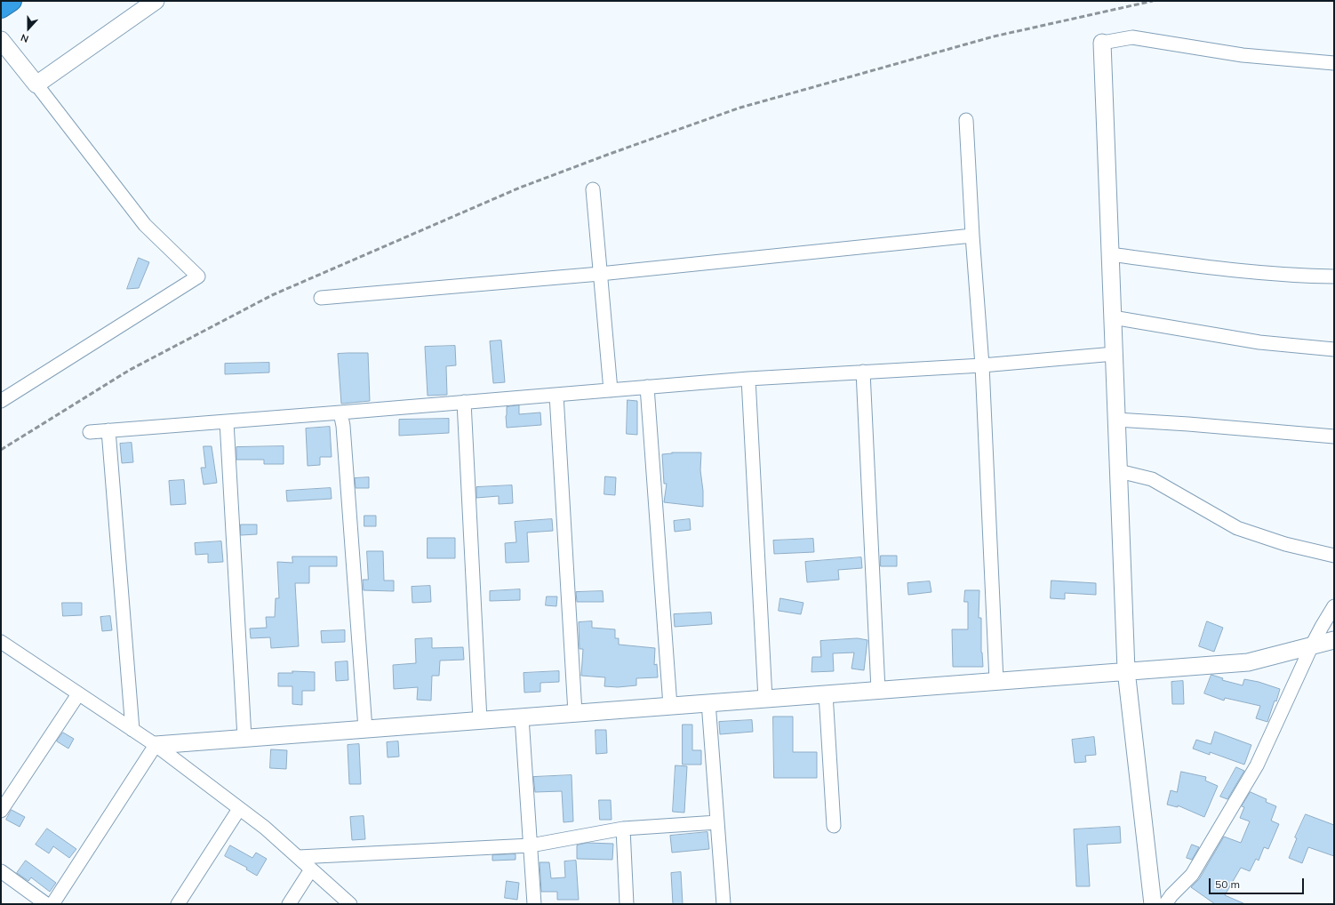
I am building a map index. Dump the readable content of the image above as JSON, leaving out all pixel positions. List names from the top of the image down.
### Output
{
  "scale_bar": "50 m",
  "north": "bottom"
}
